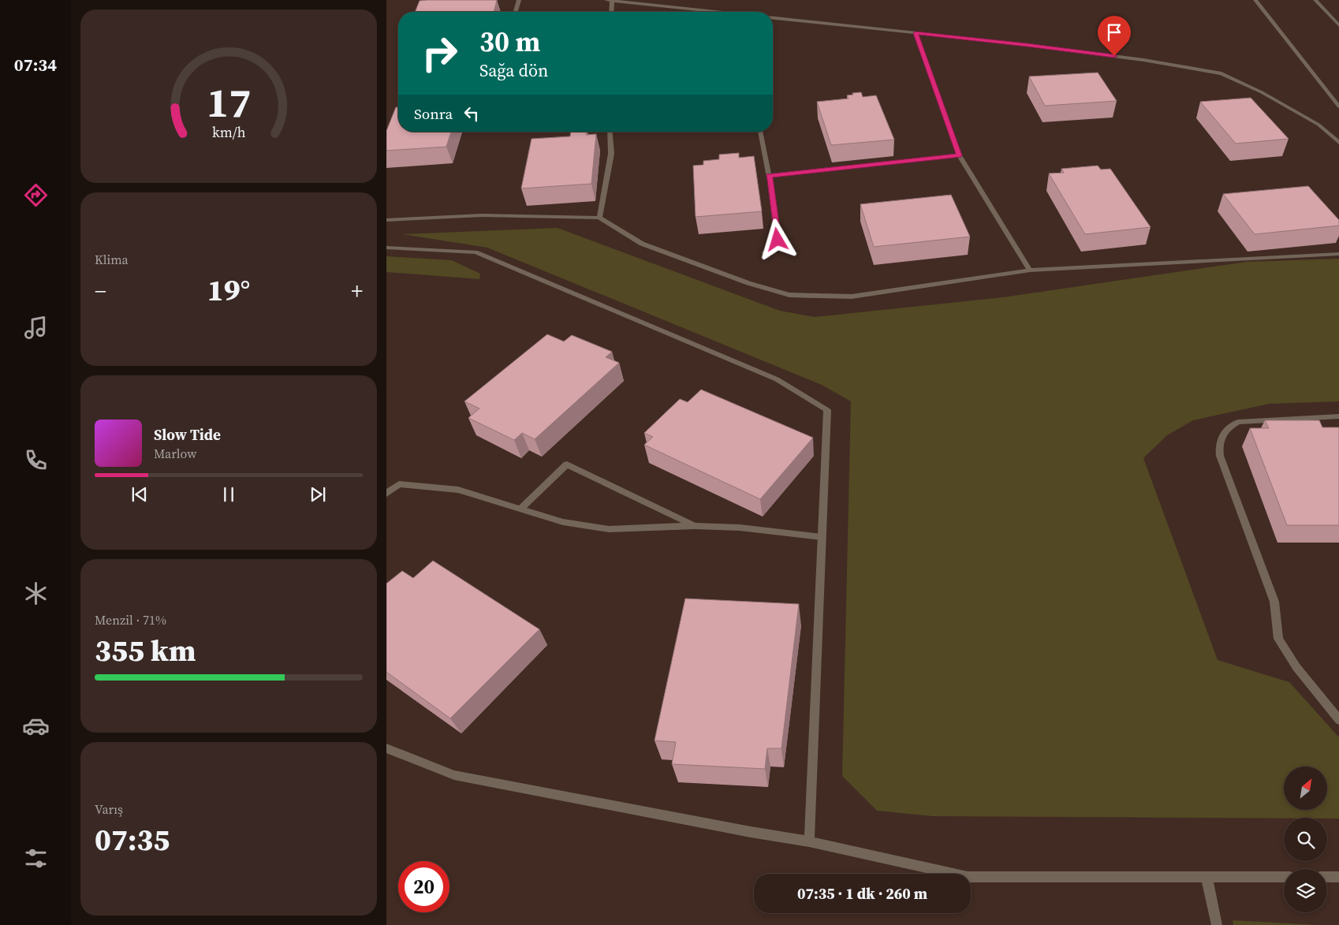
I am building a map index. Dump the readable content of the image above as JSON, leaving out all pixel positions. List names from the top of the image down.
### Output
{
  "north": "top right",
  "page": {
    "tabs": "07:34",
    "turn": ["30 m", "Sağa dön"],
    "then": "Sonra",
    "tile": [
      "Klima",
      ["Menzil · 71%", "355 km"],
      ["Varış", "07:35"]
    ],
    "heat": ["−", "19°", "+"],
    "song": ["Slow Tide", "Marlow"],
    "limit": "20",
    "trip": "07:35 · 1 dk · 260 m",
    "gauge": ["17", "km/h"]
  }
}
